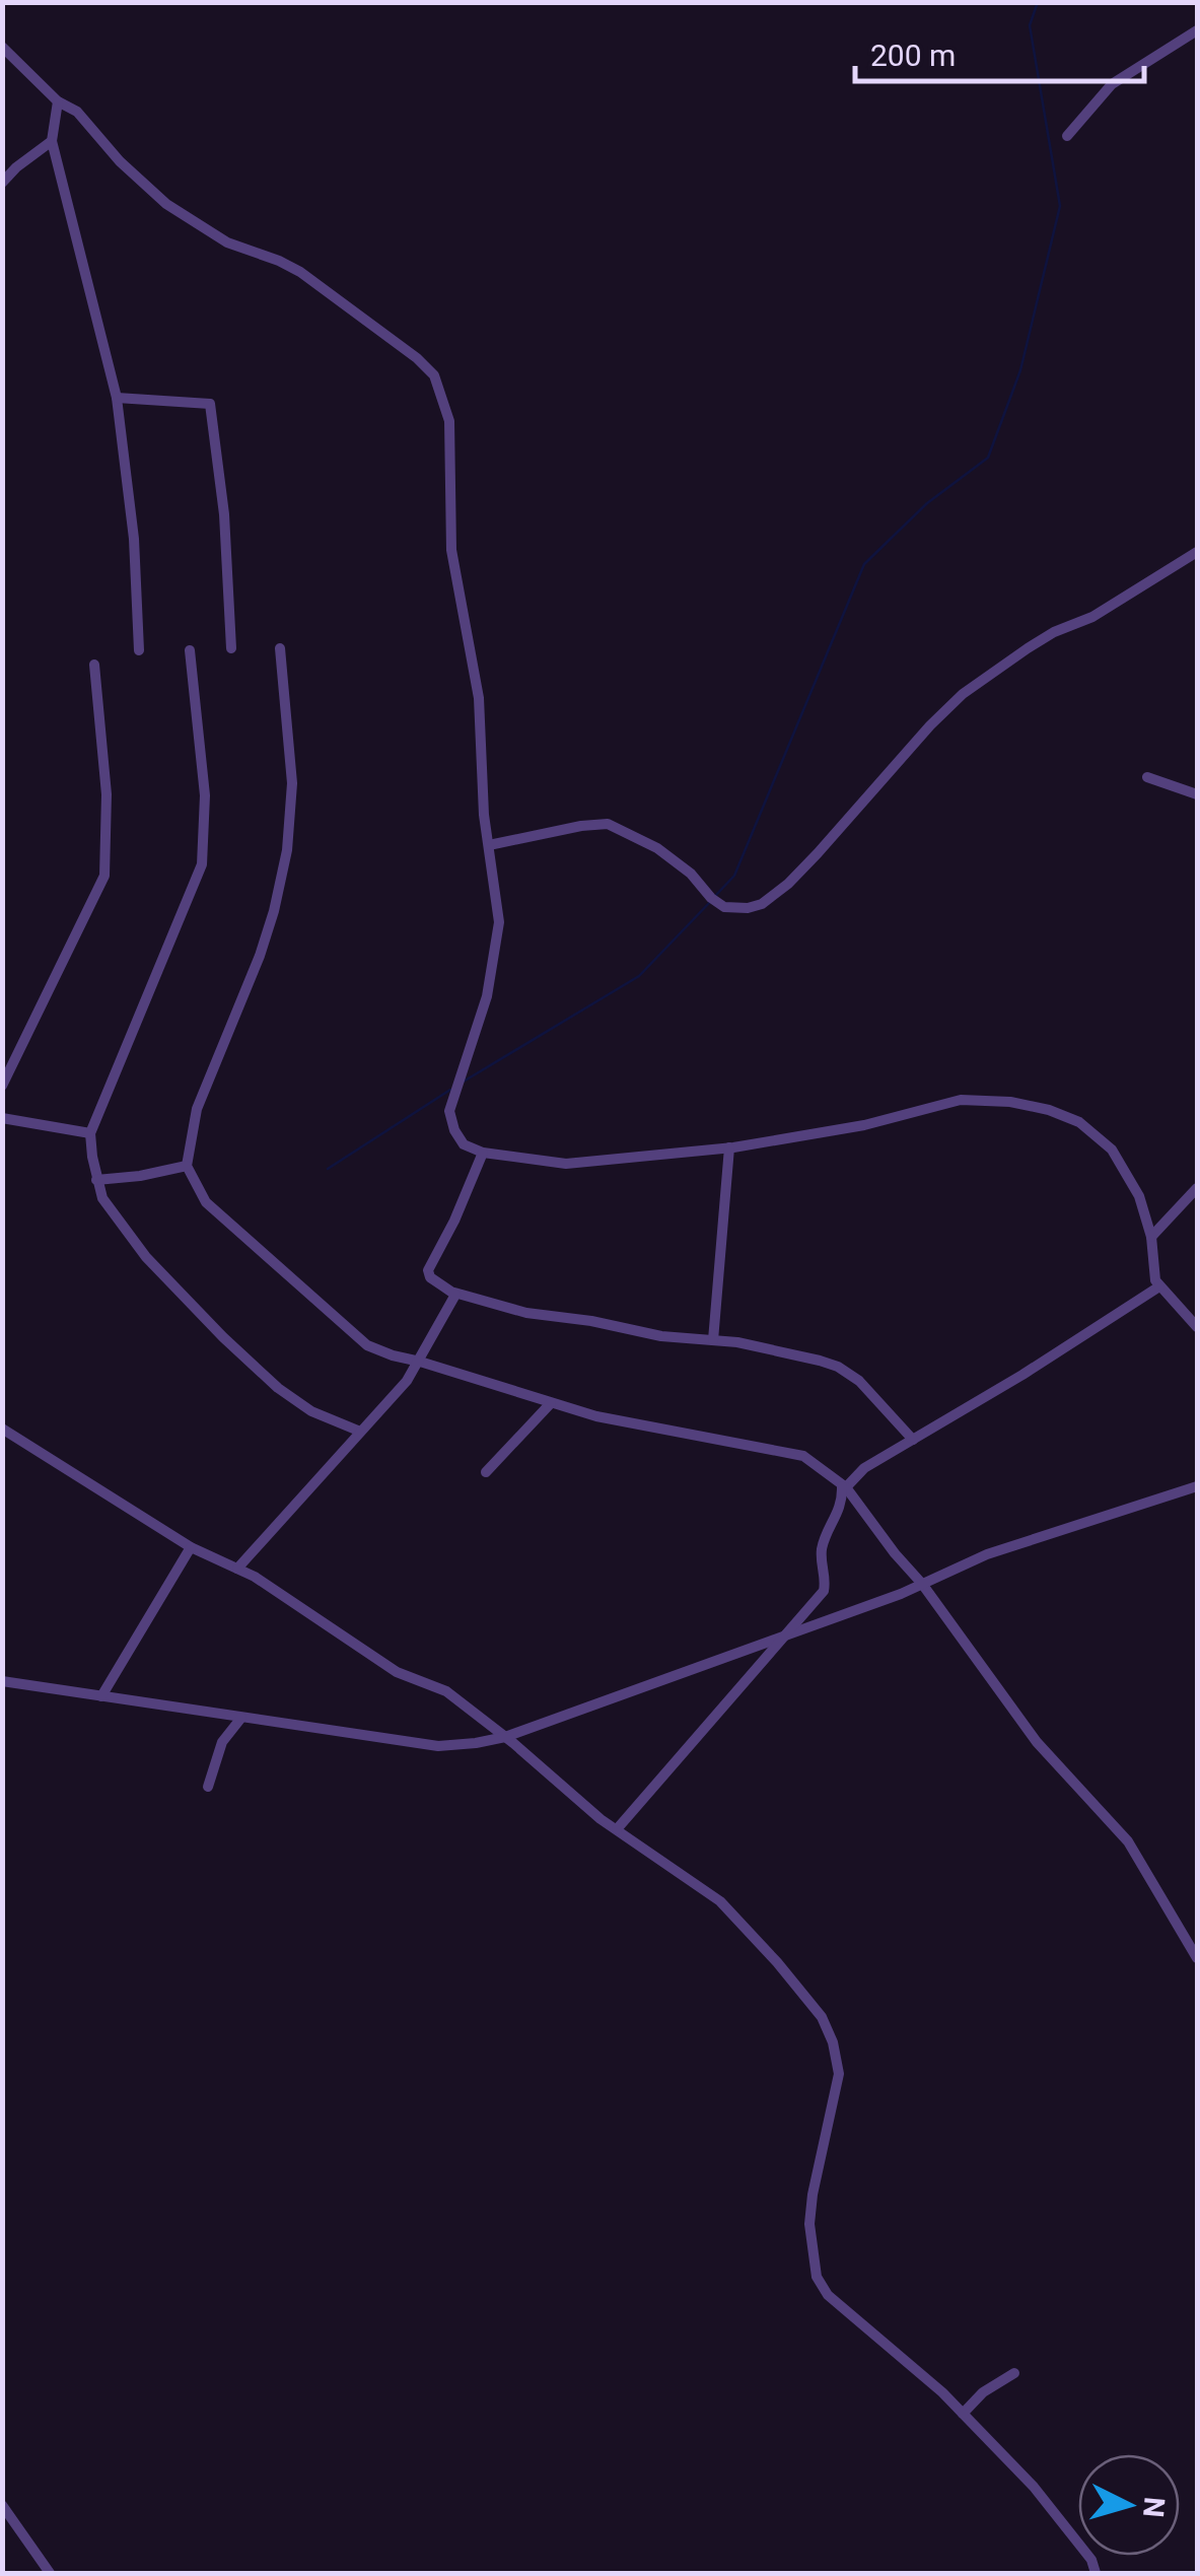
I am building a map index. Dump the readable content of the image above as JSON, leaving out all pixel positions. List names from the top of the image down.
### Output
{
  "scale_bar": "200 m",
  "north": "right"
}
